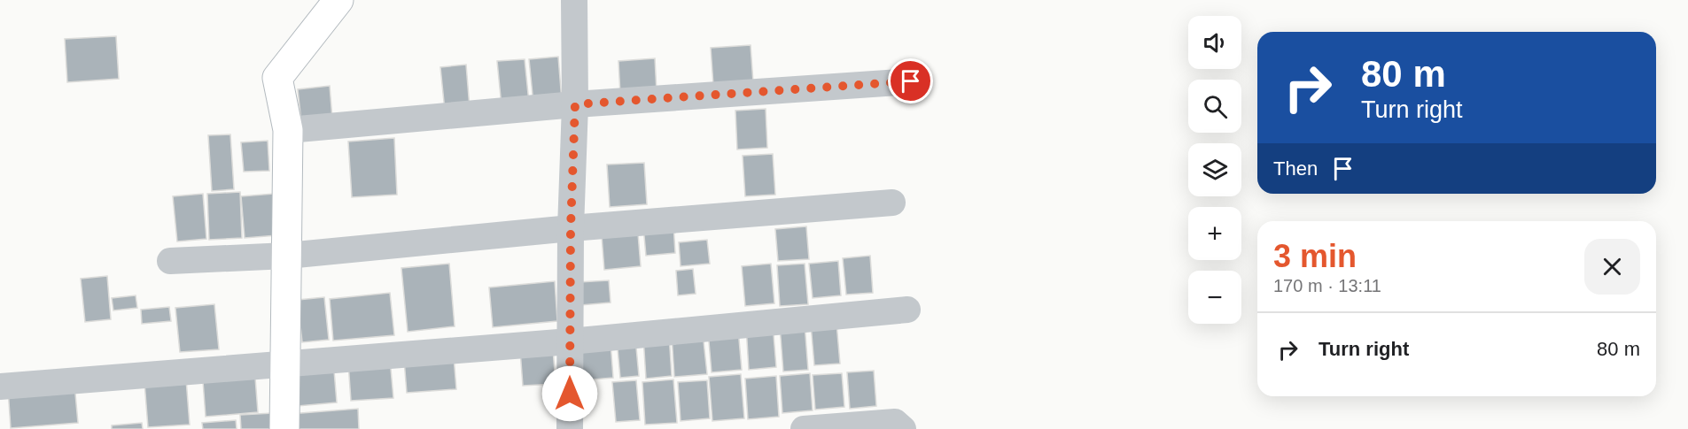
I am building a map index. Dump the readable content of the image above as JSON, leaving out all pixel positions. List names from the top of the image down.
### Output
{
  "page": {
    "map_buttons": ["+", "−"],
    "turn": ["80 m", "Turn right"],
    "then": "Then",
    "heading": ["3 min", "170 m · 13:11"],
    "list": [
      {
        "name": "Turn right",
        "value": "80 m"
      }
    ]
  }
}
